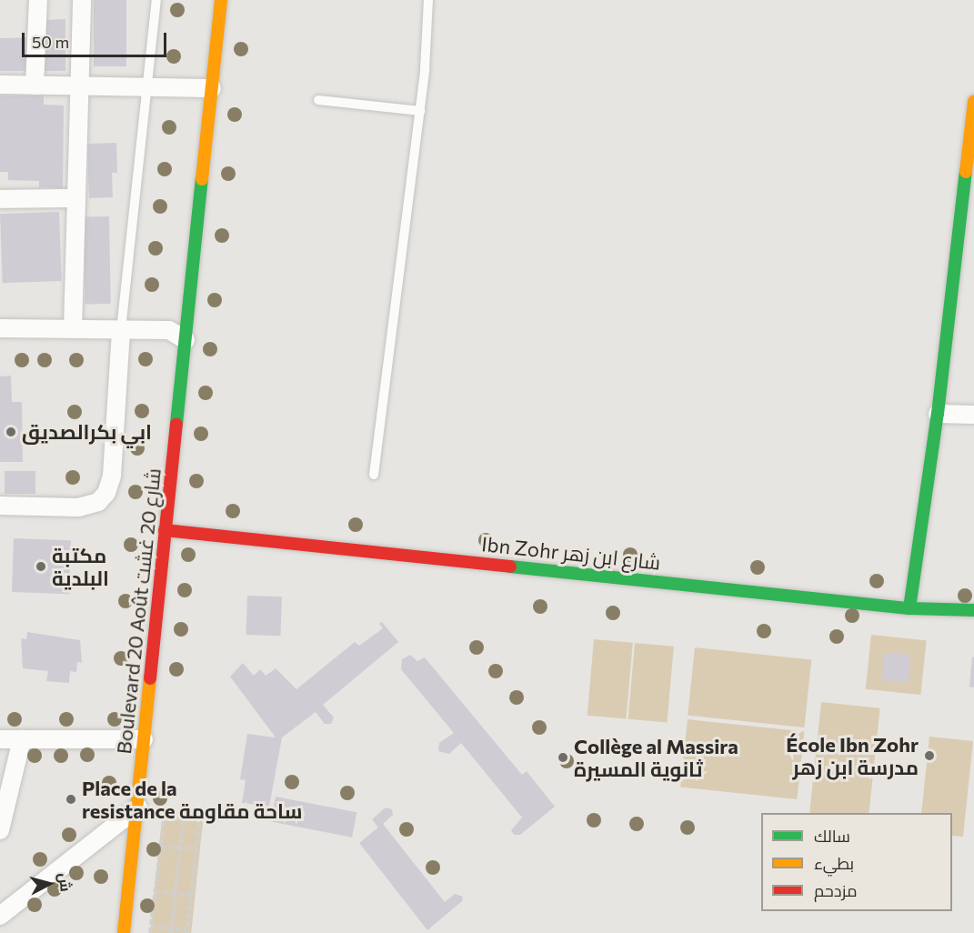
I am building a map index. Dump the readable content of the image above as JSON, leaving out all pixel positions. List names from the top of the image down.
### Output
{
  "streets": {
    "street": ["Ibn Zohr شارع ابن زهر", "Boulevard 20 Août شارع 20 غشت"]
  },
  "crossings": [
    ["Ibn Zohr شارع ابن زهر", "Boulevard 20 Août شارع 20 غشت"]
  ],
  "places": [
    "ابي بكرالصديق",
    "مكتبة البلدية",
    "École Ibn Zohr مدرسة ابن زهر",
    "Collège al Massira ثانوية المسيرة",
    "Place de la resistance ساحة مقاومة"
  ],
  "legend": ["سالك", "بطيء", "مزدحم"],
  "scale_bar": "50 m",
  "north": "right"
}
